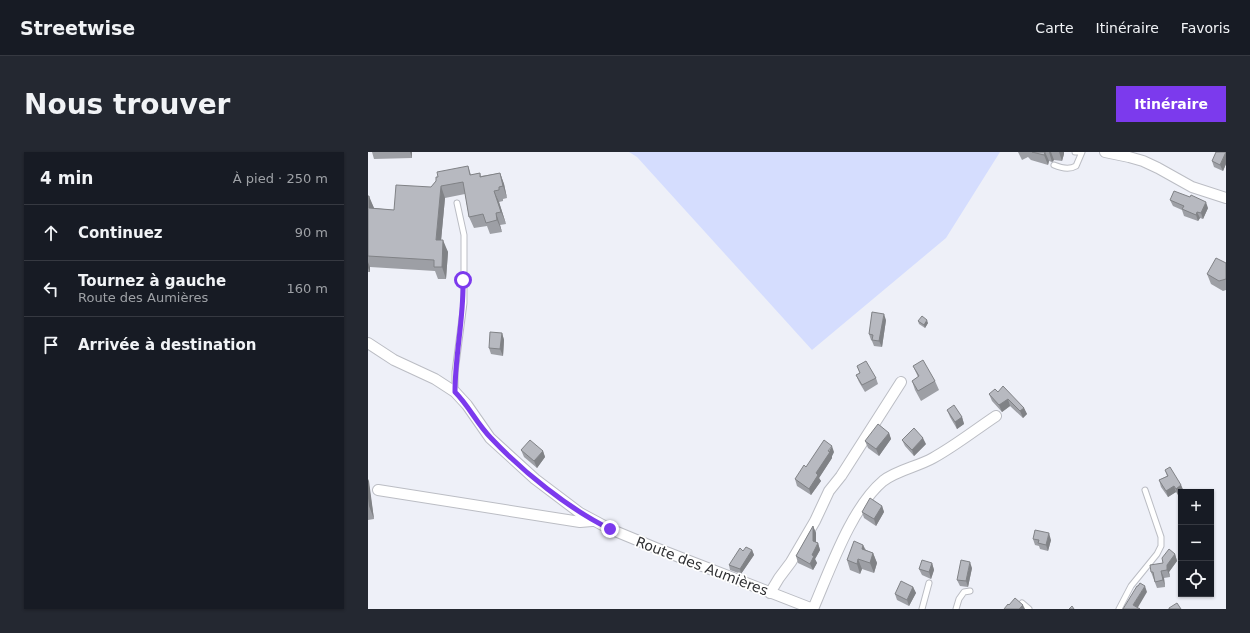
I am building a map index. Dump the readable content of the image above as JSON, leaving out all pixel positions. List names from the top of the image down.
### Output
{
  "streets": {
    "street": ["Route des Aumières"]
  },
  "page": {
    "header": "Streetwise",
    "nav": ["Carte", "Itinéraire", "Favoris"],
    "buttons": "Itinéraire",
    "title": "Nous trouver",
    "heading": ["4 min", "À pied · 250 m"],
    "list": [
      ["Continuez", "90 m"],
      ["Tournez à gauche", "Route des Aumières", "160 m"],
      "Arrivée à destination"
    ],
    "map_buttons": ["+", "−"]
  }
}
